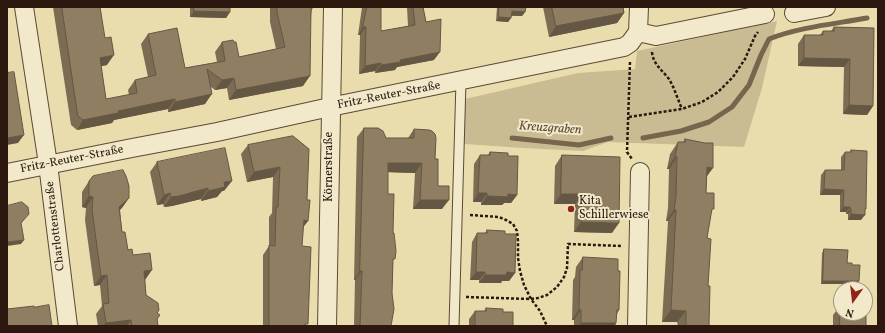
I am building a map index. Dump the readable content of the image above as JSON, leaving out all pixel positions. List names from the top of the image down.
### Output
{
  "streets": {
    "street": ["Fritz-Reuter-Straße", "Körnerstraße", "Charlottenstraße"]
  },
  "crossings": [
    ["Fritz-Reuter-Straße", "Körnerstraße"],
    ["Fritz-Reuter-Straße", "Charlottenstraße"]
  ],
  "water": ["Kreuzgraben"],
  "places": ["Kita Schillerwiese"],
  "north": "bottom"
}
